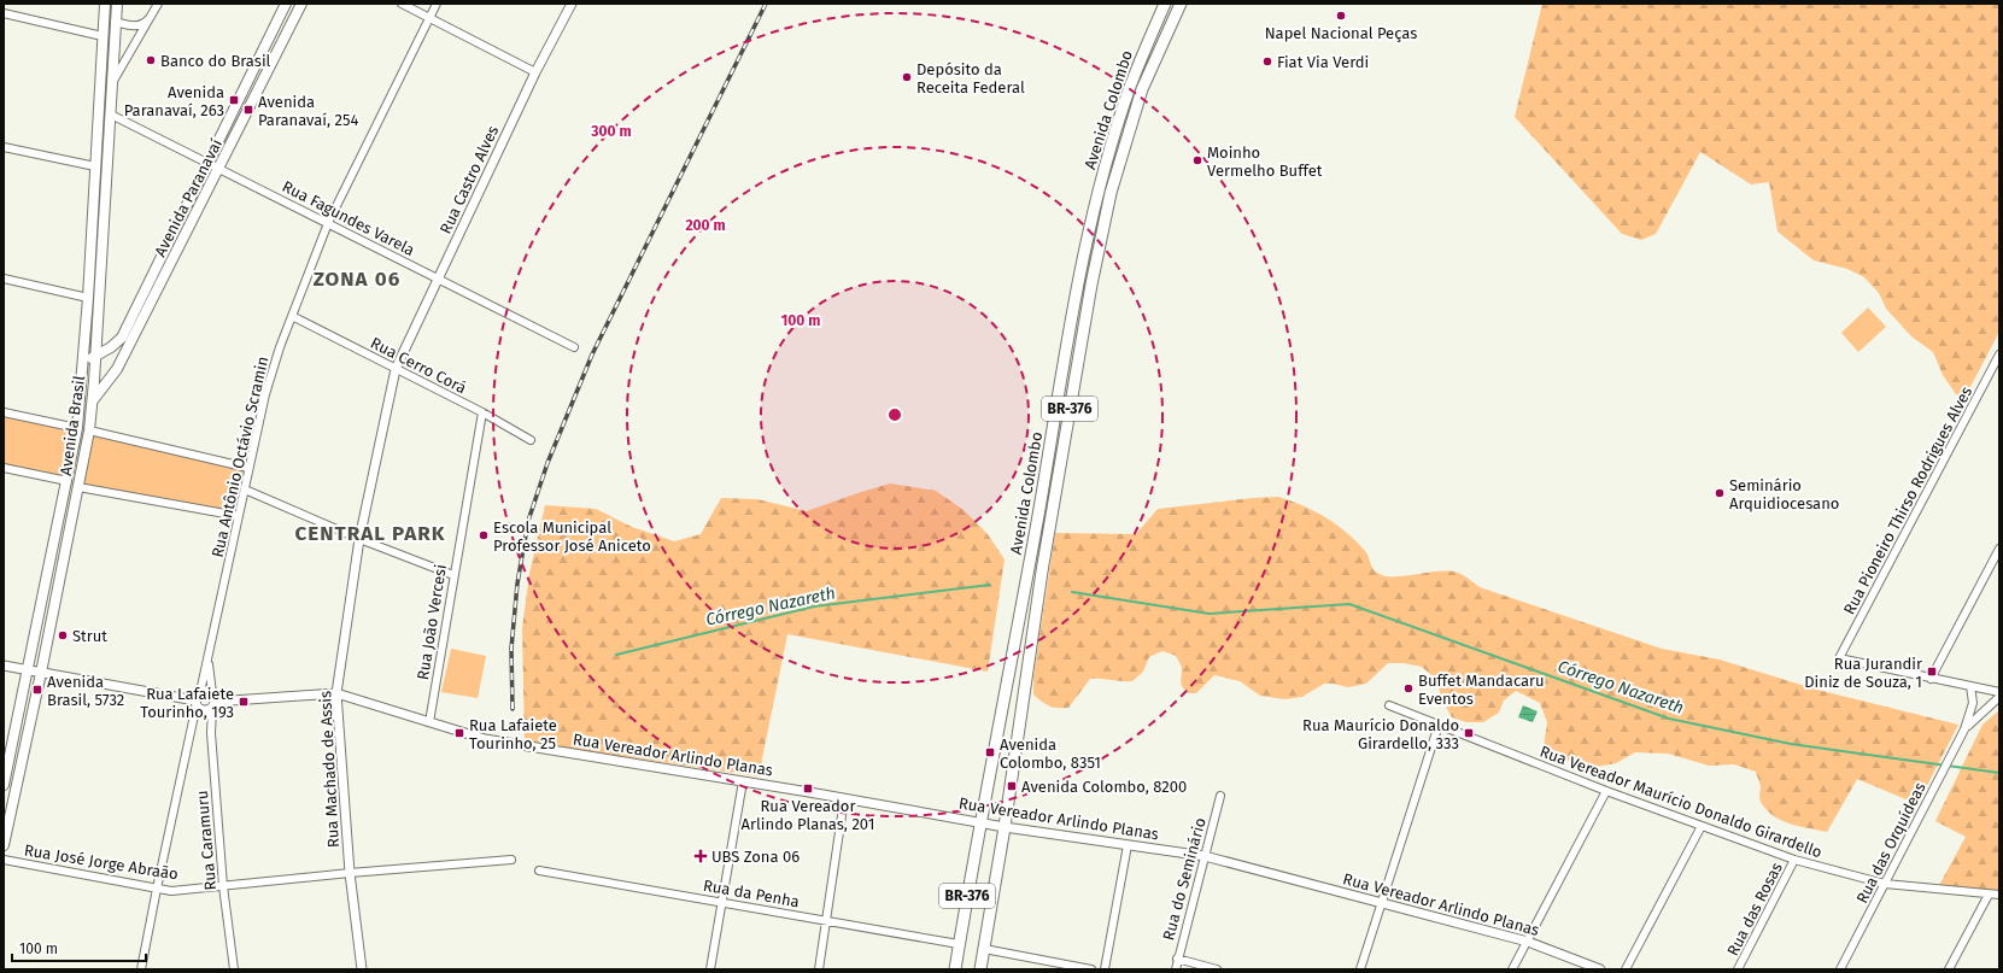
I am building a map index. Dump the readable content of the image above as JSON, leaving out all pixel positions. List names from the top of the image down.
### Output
{
  "streets": {
    "main road": [
      "Avenida Colombo",
      "Avenida Paranavaí",
      "BR-376",
      "Avenida Brasil"
    ],
    "street": [
      "Rua Castro Alves",
      "Rua Fagundes Varela",
      "Rua Cerro Corá",
      "Rua Antônio Octávio Scramin",
      "Rua Pioneiro Thirso Rodrigues Alves",
      "Rua João Vercesi",
      "Rua Vereador Arlindo Planas",
      "Rua Machado de Assis",
      "Rua Vereador Maurício Donaldo Girardello",
      "Rua Caramuru",
      "Rua das Orquídeas",
      "Rua José Jorge Abraão",
      "Rua do Seminário",
      "Rua da Penha",
      "Rua das Rosas"
    ]
  },
  "crossings": [
    ["Avenida Colombo", "Rua Vereador Arlindo Planas"],
    ["Avenida Colombo", "Rua da Penha"],
    ["Rua Castro Alves", "Rua Fagundes Varela"],
    ["Rua Castro Alves", "Rua Cerro Corá"],
    ["Rua Castro Alves", "Rua Machado de Assis"],
    ["Avenida Paranavaí", "Rua Fagundes Varela"],
    ["Avenida Paranavaí", "Avenida Brasil"],
    ["Rua Fagundes Varela", "Avenida Brasil"],
    ["Rua Fagundes Varela", "Rua Antônio Octávio Scramin"],
    ["Rua Cerro Corá", "Rua Antônio Octávio Scramin"],
    ["Rua Cerro Corá", "Rua João Vercesi"],
    ["Rua Cerro Corá", "Rua Machado de Assis"],
    ["Rua Antônio Octávio Scramin", "Rua Caramuru"],
    ["Rua Antônio Octávio Scramin", "Rua José Jorge Abraão"],
    ["Rua João Vercesi", "Rua Vereador Arlindo Planas"],
    ["Rua Vereador Arlindo Planas", "Rua Machado de Assis"],
    ["Rua Vereador Arlindo Planas", "Rua do Seminário"],
    ["Rua Machado de Assis", "Rua José Jorge Abraão"],
    ["Rua Vereador Maurício Donaldo Girardello", "Rua das Orquídeas"],
    ["Rua Vereador Maurício Donaldo Girardello", "Rua das Rosas"],
    ["Rua Caramuru", "Rua José Jorge Abraão"]
  ],
  "districts": ["ZONA 06", "CENTRAL PARK"],
  "water": ["Córrego Nazareth"],
  "places": {
    "other": [
      "Napel Nacional Peças",
      "Banco do Brasil",
      "Fiat Via Verdi",
      "Depósito da Receita Federal",
      "Moinho Vermelho Buffet",
      "Seminário Arquidiocesano",
      "Escola Municipal Professor José Aniceto",
      "Strut",
      "Buffet Mandacaru Eventos"
    ],
    "transit": [
      "Avenida Paranavaí, 263",
      "Avenida Paranavaí, 254",
      "Rua Jurandir Diniz de Souza, 1",
      "Avenida Brasil, 5732",
      "Rua Lafaiete Tourinho, 193",
      "Rua Lafaiete Tourinho, 25",
      "Rua Maurício Donaldo Girardello, 333",
      "Avenida Colombo, 8351",
      "Avenida Colombo, 8200",
      "Rua Vereador Arlindo Planas, 201"
    ],
    "health": ["UBS Zona 06"]
  },
  "scale_bar": "100 m",
  "rings": ["300 m", "200 m", "100 m"]
}
